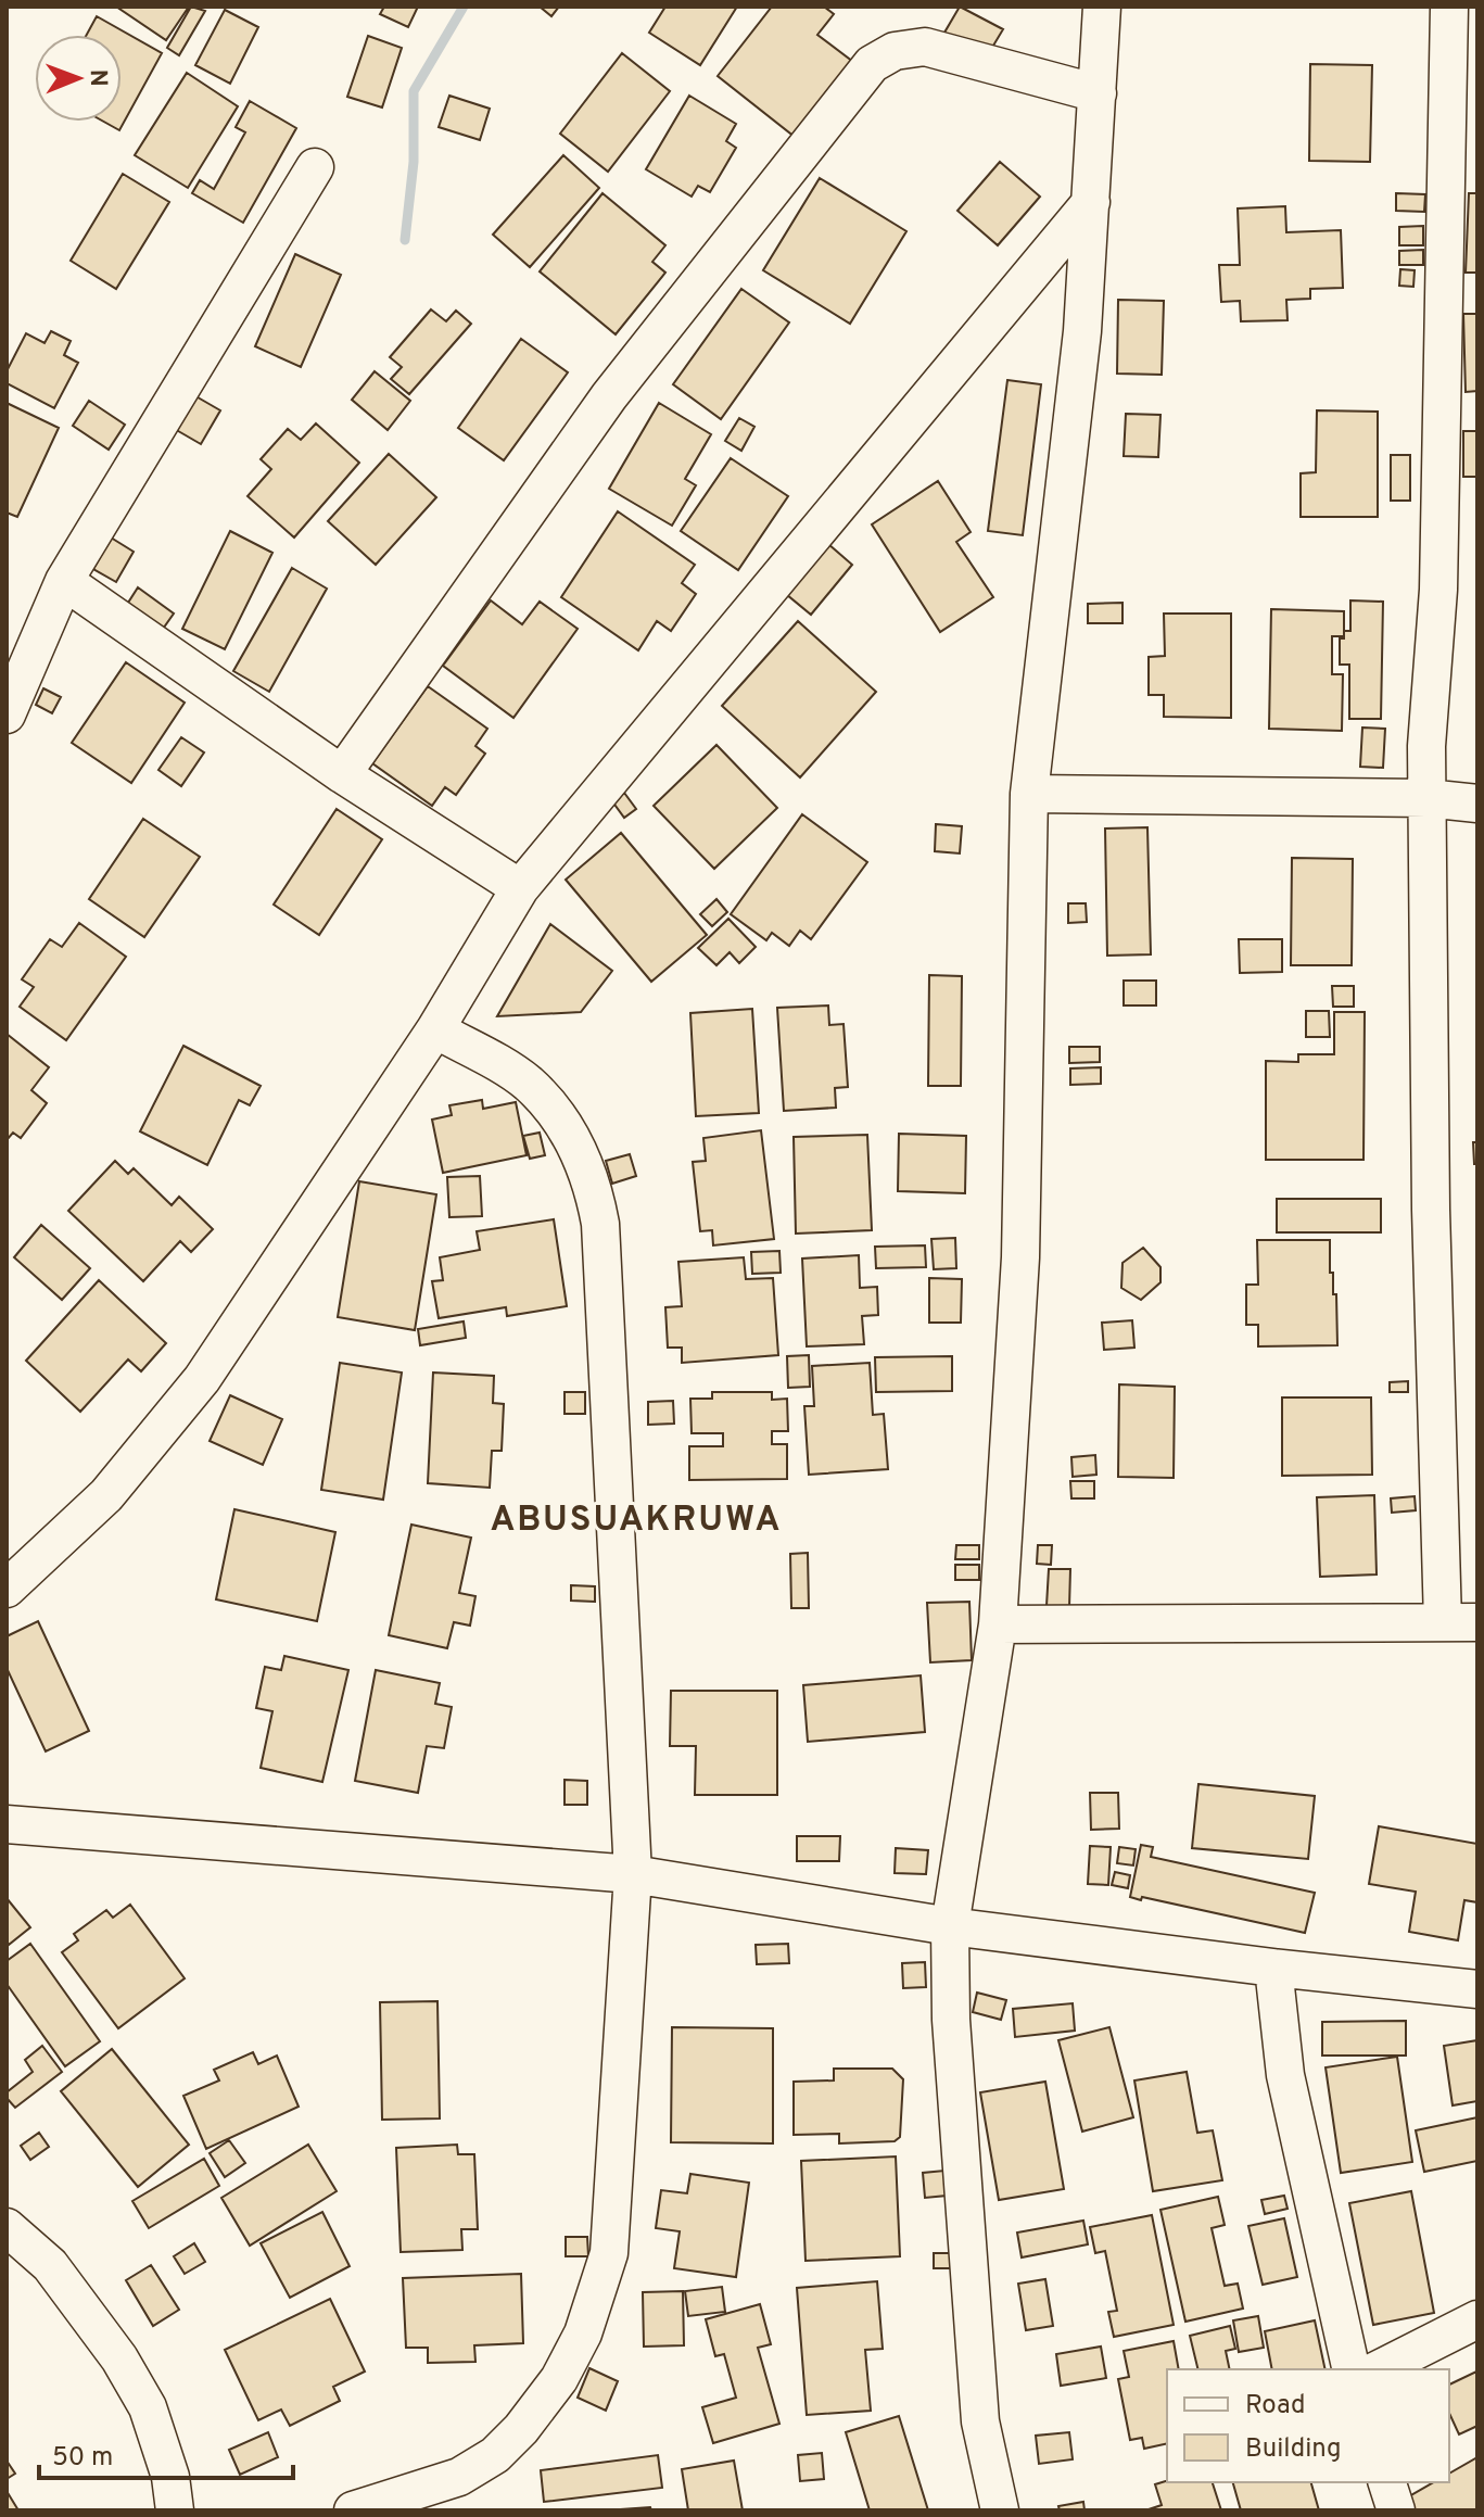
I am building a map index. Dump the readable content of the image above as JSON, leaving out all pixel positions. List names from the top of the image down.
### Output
{
  "districts": ["ABUSUAKRUWA"],
  "legend": ["Road", "Building"],
  "scale_bar": "50 m",
  "north": "right"
}
